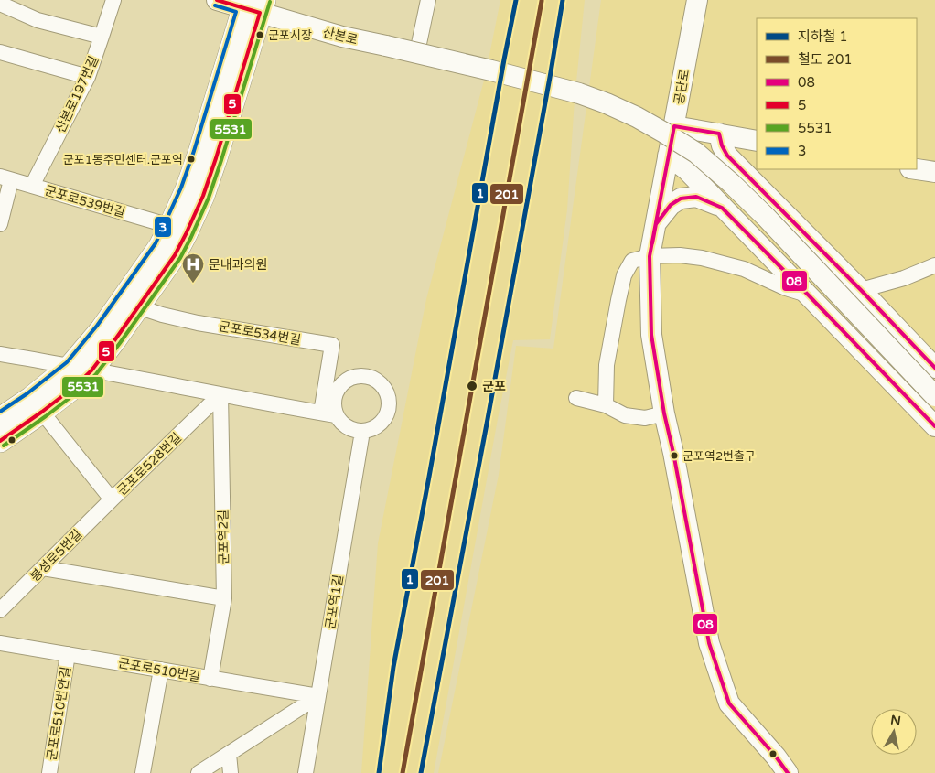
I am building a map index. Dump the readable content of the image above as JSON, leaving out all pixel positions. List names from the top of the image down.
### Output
{
  "streets": {
    "street": [
      "산본로",
      "공단로",
      "산본로197번길",
      "군포로539번길",
      "군포로534번길",
      "군포로528번길",
      "군포역2길",
      "봉성로5번길",
      "군포역1길",
      "군포로510번길",
      "군포로510번안길"
    ]
  },
  "crossings": [
    ["산본로197번길", "군포로539번길"],
    ["군포로534번길", "군포역1길"],
    ["군포로528번길", "군포역2길"],
    ["군포로528번길", "봉성로5번길"],
    ["군포역2길", "군포로510번길"],
    ["군포역1길", "군포로510번길"],
    ["군포로510번길", "군포로510번안길"]
  ],
  "places": {
    "other": [
      "군포시장",
      "군포1동주민센터.군포역",
      "군포",
      "군포역2번출구"
    ],
    "hospital": ["문내과의원"]
  },
  "lines": [
    "metro line 1",
    "transit line 5",
    "rail line 201",
    "transit line 5531",
    "transit line 3",
    "transit line 08"
  ],
  "legend": [
    "지하철 1",
    "철도 201",
    "08",
    "5",
    "5531",
    "3"
  ],
  "north": "top"
}
